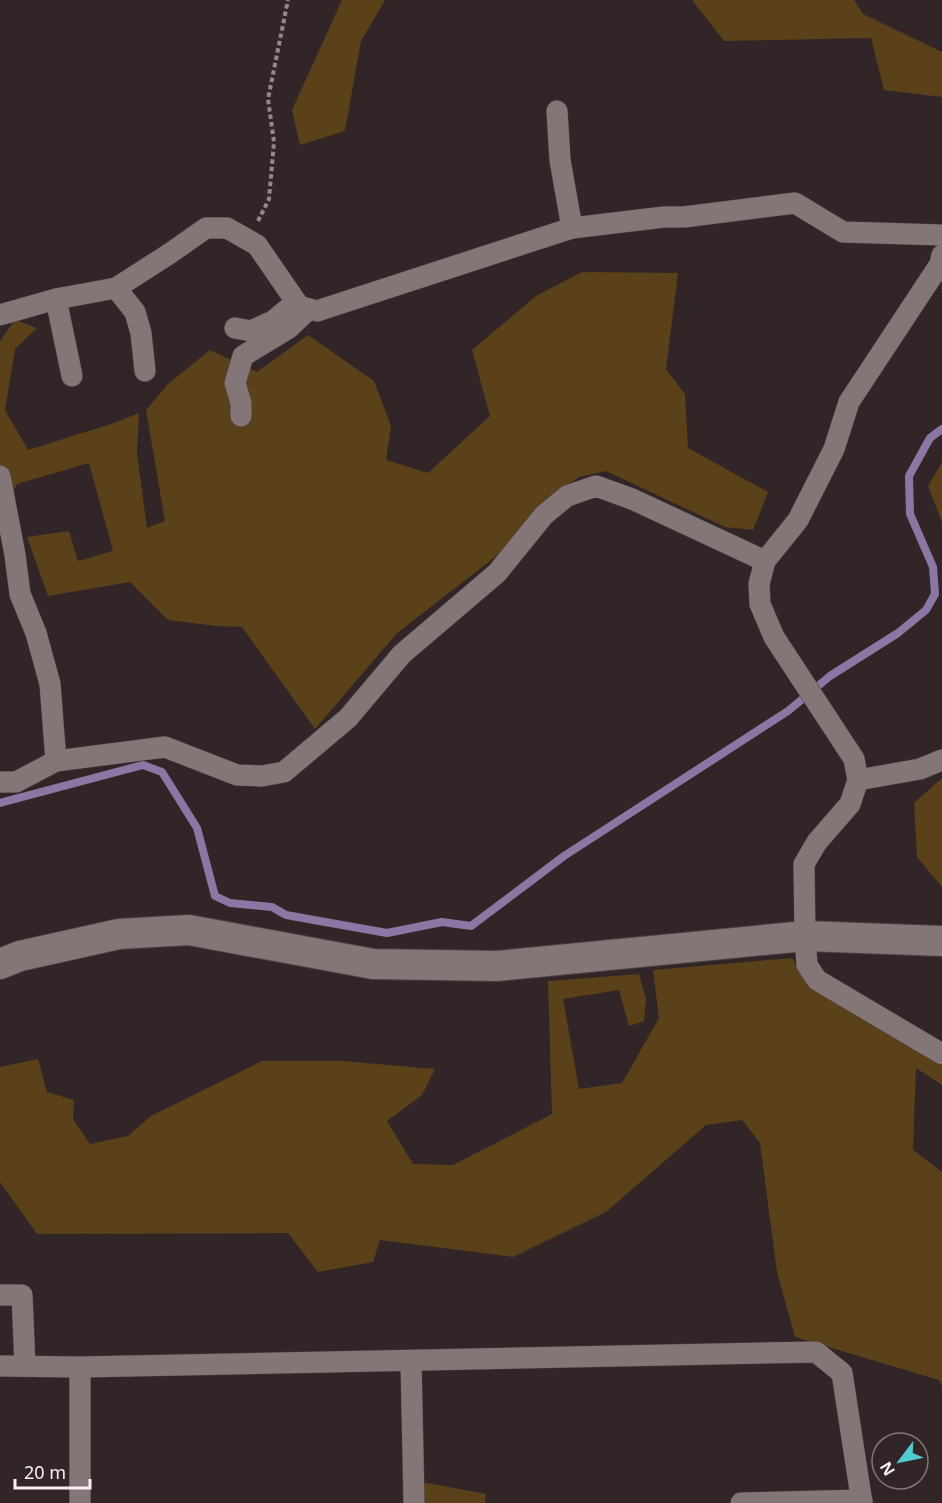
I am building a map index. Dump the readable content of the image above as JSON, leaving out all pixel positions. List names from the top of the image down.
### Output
{
  "scale_bar": "20 m",
  "north": "bottom left"
}
